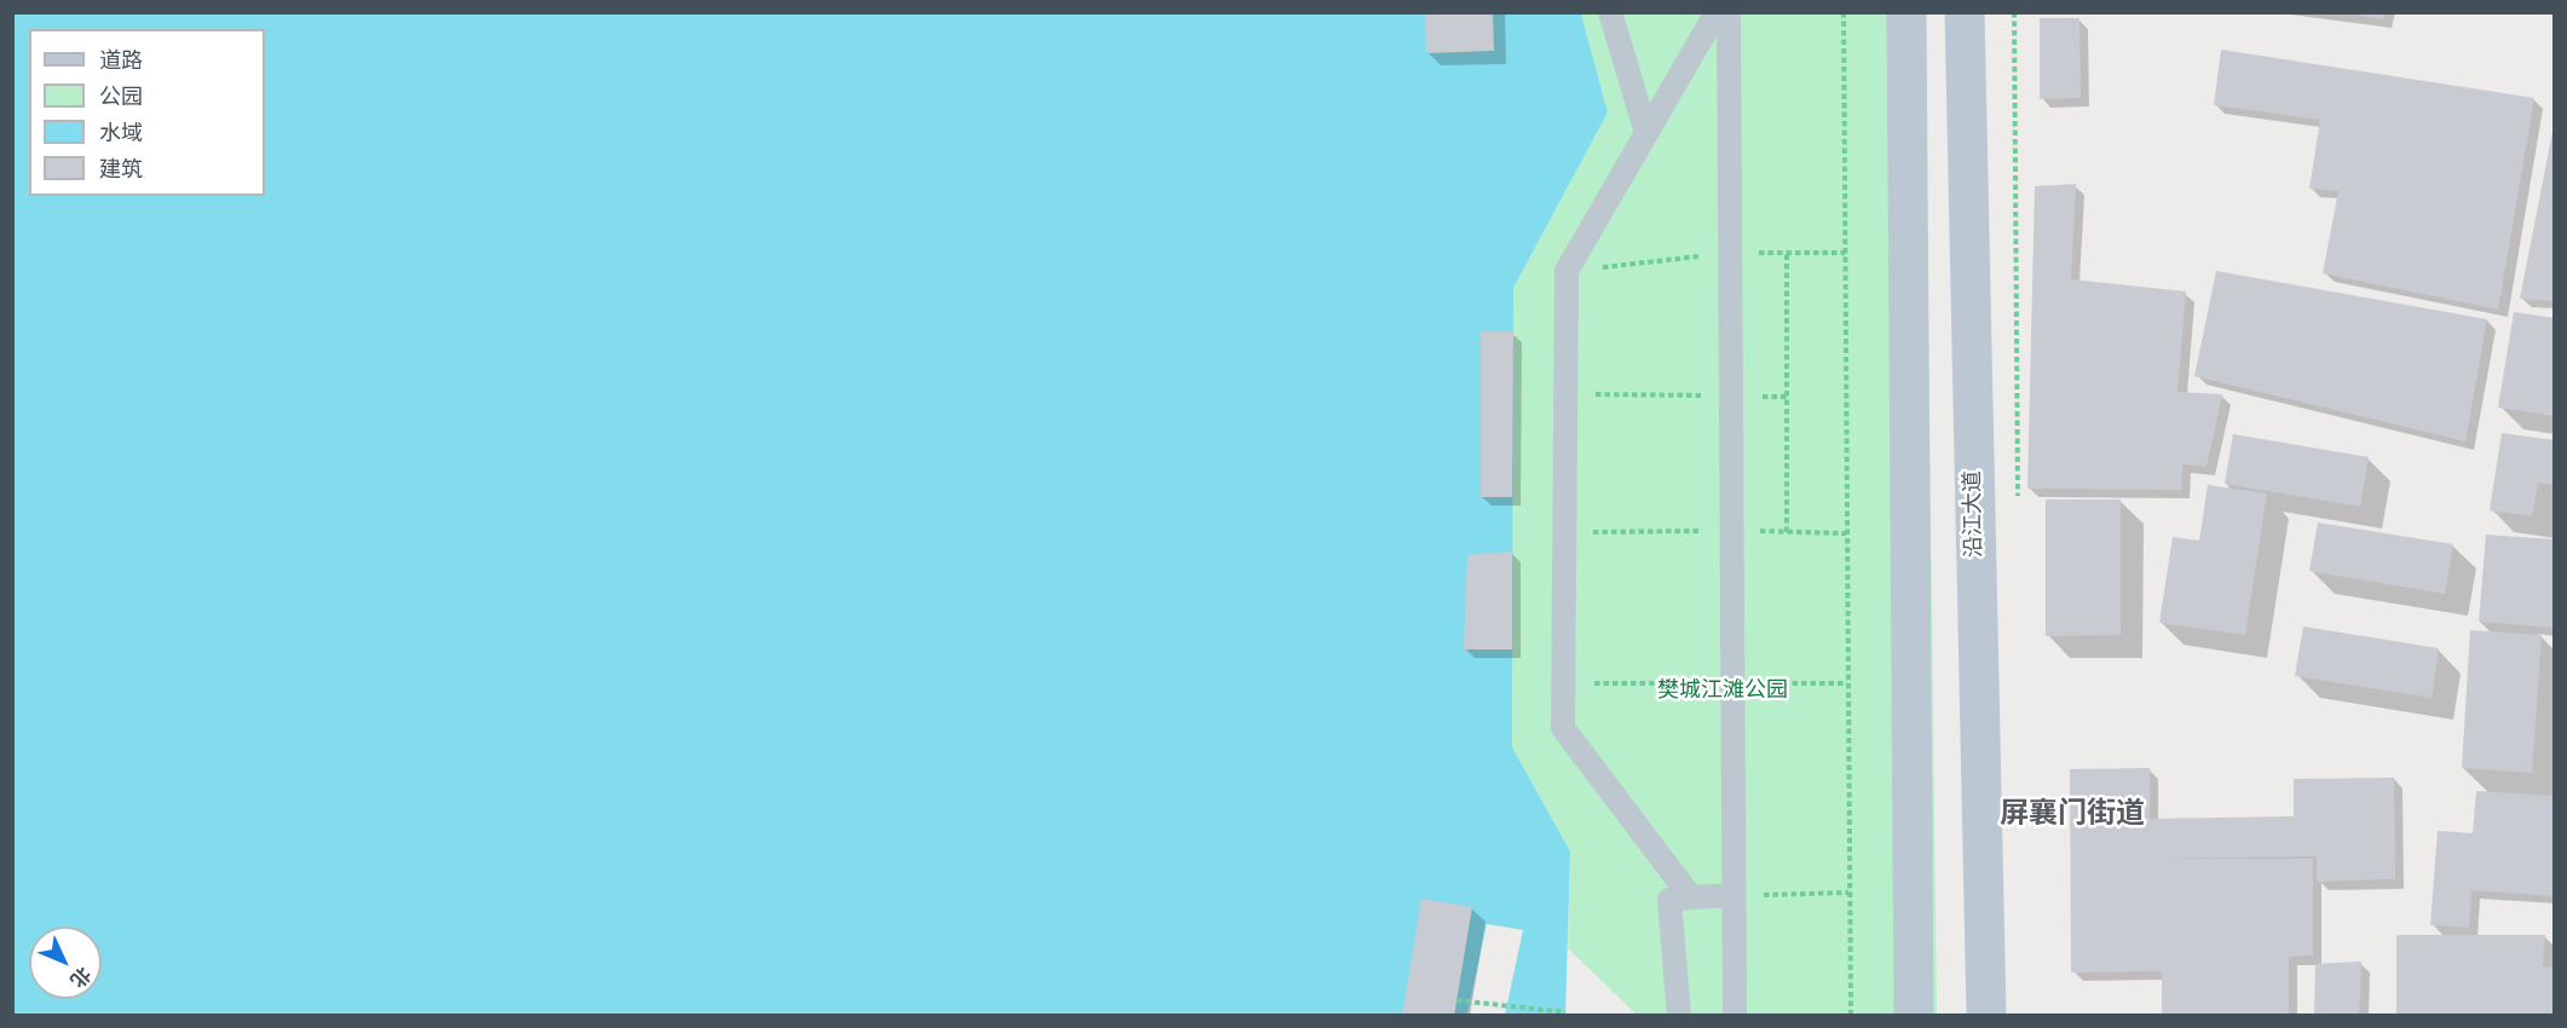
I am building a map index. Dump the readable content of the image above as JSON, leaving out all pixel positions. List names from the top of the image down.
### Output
{
  "streets": {
    "main road": ["沿江大道"]
  },
  "districts": ["屏襄门街道"],
  "parks": ["樊城江滩公园"],
  "legend": [
    "道路",
    "公园",
    "水域",
    "建筑"
  ],
  "north": "bottom right"
}
